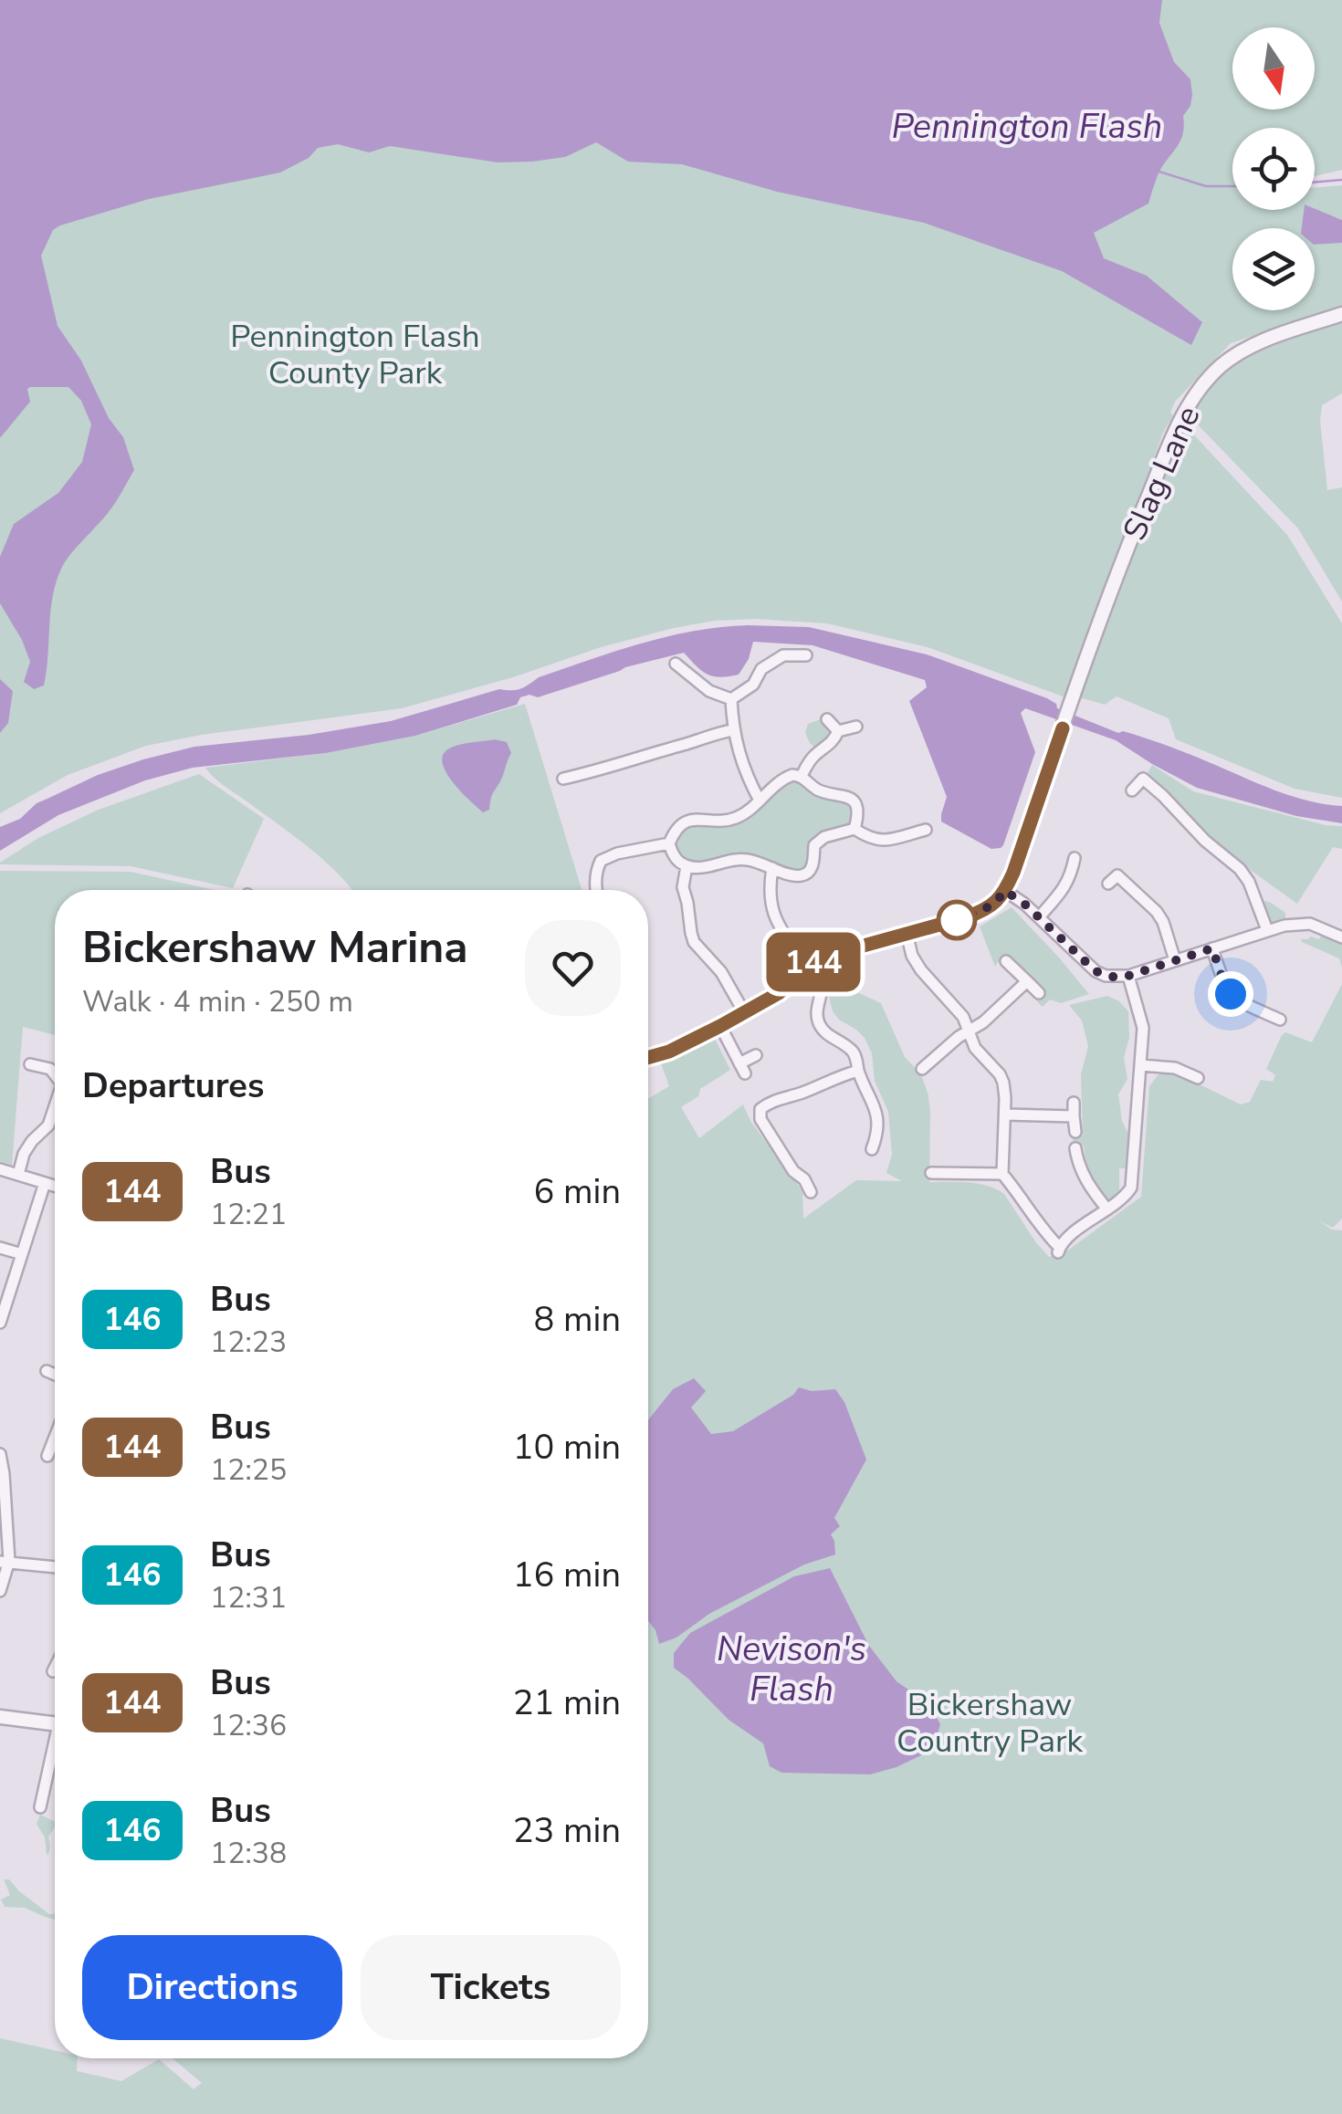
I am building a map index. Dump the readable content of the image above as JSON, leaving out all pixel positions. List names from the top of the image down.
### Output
{
  "streets": {
    "street": ["Slag Lane"]
  },
  "water": ["Pennington Flash", "Nevison's Flash"],
  "parks": ["Pennington Flash County Park", "Bickershaw Country Park"],
  "lines": ["bus line 144"],
  "north": "bottom",
  "page": {
    "on_map": "144",
    "heading": [
      ["Bickershaw Marina", "Walk · 4 min · 250 m"],
      "Departures"
    ],
    "list": [
      {
        "mark": "144",
        "name": "Bus",
        "note": "12:21",
        "value": "6 min"
      },
      {
        "mark": "146",
        "name": "Bus",
        "note": "12:23",
        "value": "8 min"
      },
      {
        "mark": "144",
        "name": "Bus",
        "note": "12:25",
        "value": "10 min"
      },
      {
        "mark": "146",
        "name": "Bus",
        "note": "12:31",
        "value": "16 min"
      },
      {
        "mark": "144",
        "name": "Bus",
        "note": "12:36",
        "value": "21 min"
      },
      {
        "mark": "146",
        "name": "Bus",
        "note": "12:38",
        "value": "23 min"
      }
    ],
    "buttons": ["Directions", "Tickets"]
  }
}
